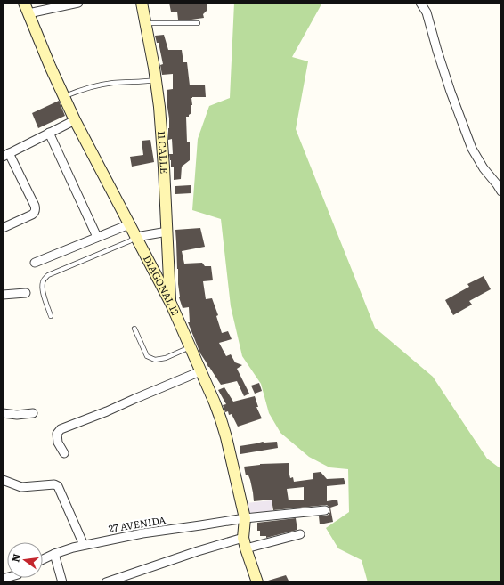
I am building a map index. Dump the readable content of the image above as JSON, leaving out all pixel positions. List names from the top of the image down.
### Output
{
  "streets": {
    "main road": ["11 CALLE", "DIAGONAL 12"],
    "street": ["27 AVENIDA"]
  },
  "crossings": [
    ["11 CALLE", "DIAGONAL 12"],
    ["DIAGONAL 12", "27 AVENIDA"]
  ],
  "north": "left"
}
